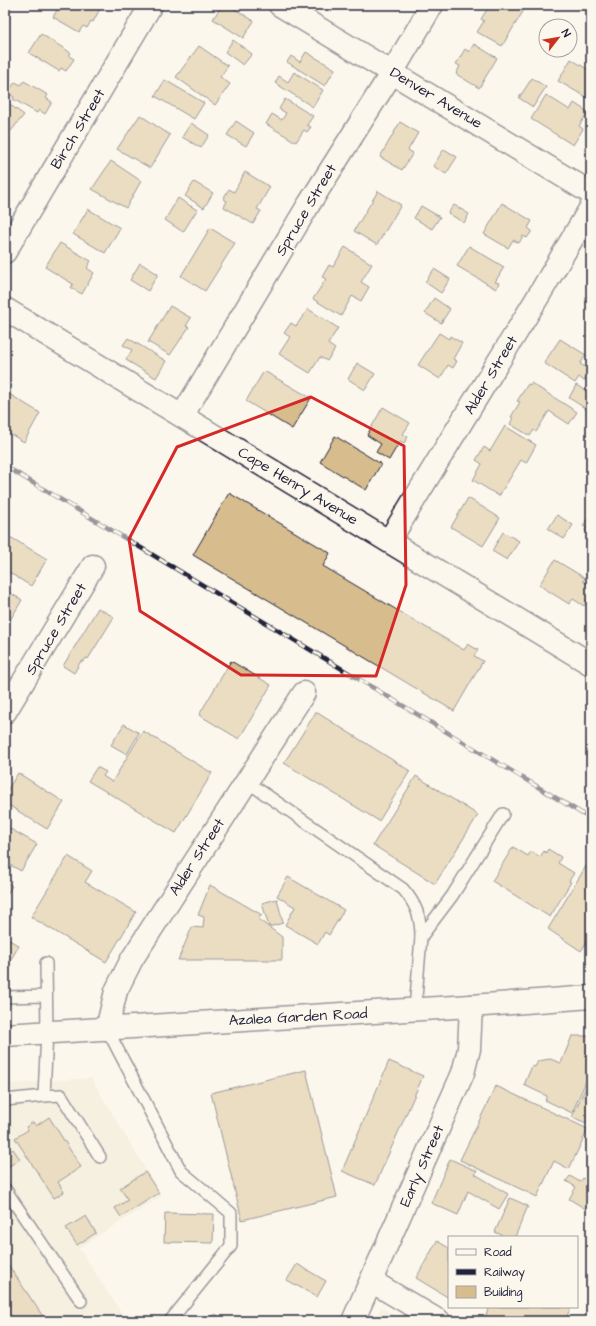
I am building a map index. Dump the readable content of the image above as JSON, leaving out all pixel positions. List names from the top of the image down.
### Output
{
  "streets": {
    "street": [
      "Denver Avenue",
      "Birch Street",
      "Spruce Street",
      "Alder Street",
      "Cape Henry Avenue",
      "Azalea Garden Road",
      "Early Street"
    ]
  },
  "crossings": [
    ["Denver Avenue", "Spruce Street"],
    ["Spruce Street", "Cape Henry Avenue"],
    ["Alder Street", "Cape Henry Avenue"],
    ["Alder Street", "Azalea Garden Road"],
    ["Azalea Garden Road", "Early Street"]
  ],
  "legend": ["Road", "Railway", "Building"],
  "north": "top right"
}
